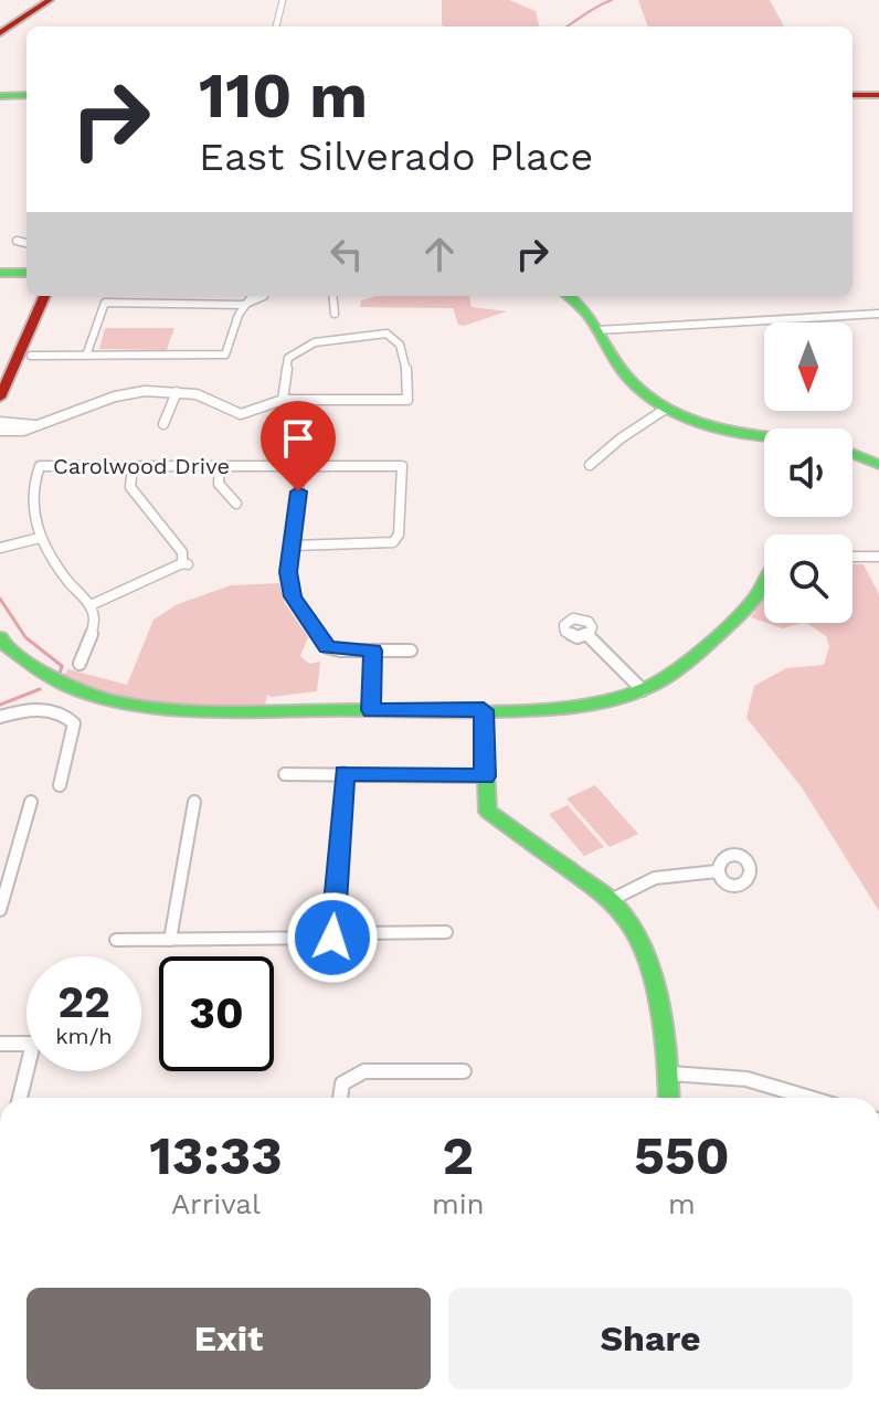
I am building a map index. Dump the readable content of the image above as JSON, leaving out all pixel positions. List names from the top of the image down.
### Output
{
  "streets": {
    "street": ["Carolwood Drive"]
  },
  "north": "bottom",
  "page": {
    "turn": ["110 m", "East Silverado Place"],
    "speed": "22 km/h",
    "limit": "30",
    "eta": [
      "13:33",
      "Arrival",
      "2",
      "min",
      "550",
      "m"
    ],
    "buttons": ["Exit", "Share"]
  }
}
